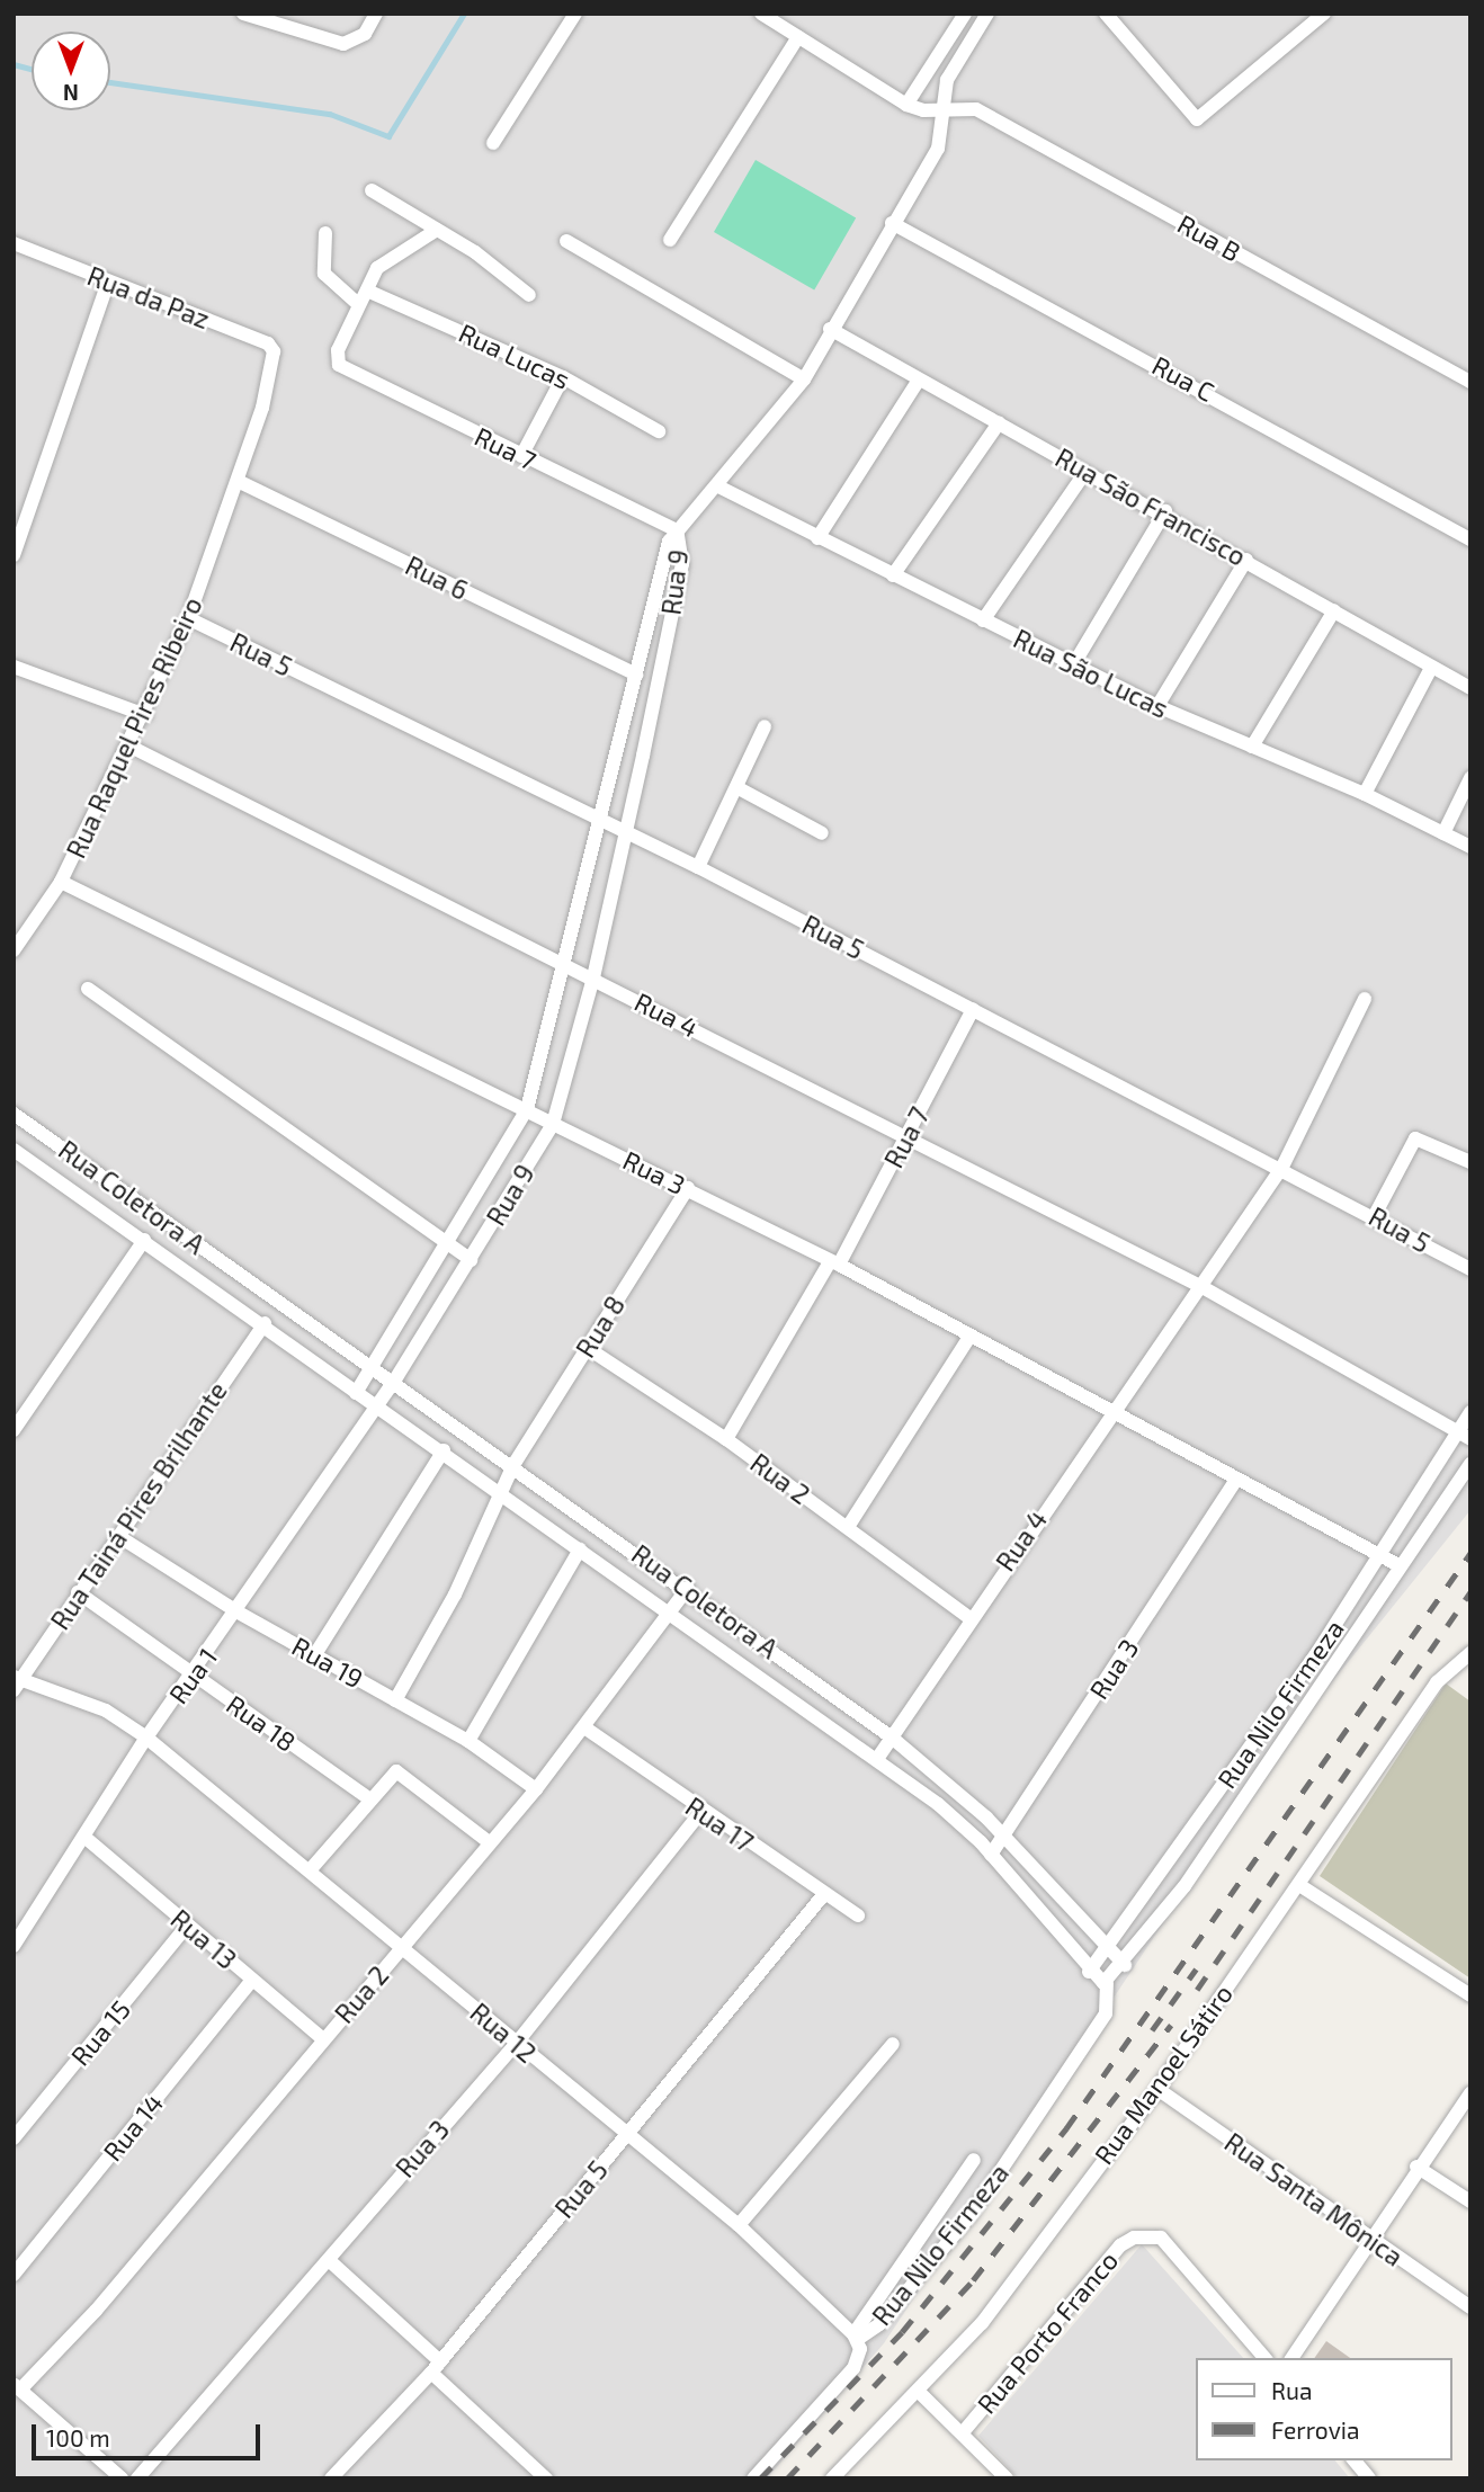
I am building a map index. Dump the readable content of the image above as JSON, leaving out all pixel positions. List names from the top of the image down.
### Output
{
  "streets": {
    "street": [
      "Rua B",
      "Rua da Paz",
      "Rua Lucas",
      "Rua C",
      "Rua 7",
      "Rua São Francisco",
      "Rua 6",
      "Rua 9",
      "Rua 5",
      "Rua São Lucas",
      "Rua Raquel Pires Ribeiro",
      "Rua 4",
      "Rua 3",
      "Rua Coletora A",
      "Rua 8",
      "Rua 2",
      "Rua Tainá Pires Brilhante",
      "Rua 19",
      "Rua 1",
      "Rua Nilo Firmeza",
      "Rua 18",
      "Rua 17",
      "Rua 13",
      "Rua 15",
      "Rua 12",
      "Rua Manoel Sátiro",
      "Rua 14",
      "Rua Santa Mônica",
      "Rua Porto Franco"
    ]
  },
  "crossings": [
    ["Rua da Paz", "Rua Raquel Pires Ribeiro"],
    ["Rua 7", "Rua 9"],
    ["Rua 7", "Rua 5"],
    ["Rua 7", "Rua 4"],
    ["Rua 7", "Rua 3"],
    ["Rua 7", "Rua 2"],
    ["Rua 6", "Rua 9"],
    ["Rua 6", "Rua Raquel Pires Ribeiro"],
    ["Rua 9", "Rua 5"],
    ["Rua 9", "Rua 4"],
    ["Rua 9", "Rua 3"],
    ["Rua 9", "Rua Coletora A"],
    ["Rua 9", "Rua 1"],
    ["Rua 5", "Rua Raquel Pires Ribeiro"],
    ["Rua 5", "Rua 4"],
    ["Rua 5", "Rua 17"],
    ["Rua 5", "Rua 12"],
    ["Rua Raquel Pires Ribeiro", "Rua 4"],
    ["Rua Raquel Pires Ribeiro", "Rua 3"],
    ["Rua 4", "Rua 3"],
    ["Rua 4", "Rua Coletora A"],
    ["Rua 4", "Rua 2"],
    ["Rua 4", "Rua Nilo Firmeza"],
    ["Rua 3", "Rua Coletora A"],
    ["Rua 3", "Rua 8"],
    ["Rua 3", "Rua Nilo Firmeza"],
    ["Rua 3", "Rua 17"],
    ["Rua 3", "Rua 12"],
    ["Rua Coletora A", "Rua 8"],
    ["Rua Coletora A", "Rua 2"],
    ["Rua Coletora A", "Rua Tainá Pires Brilhante"],
    ["Rua Coletora A", "Rua 1"],
    ["Rua Coletora A", "Rua Nilo Firmeza"],
    ["Rua 8", "Rua 2"],
    ["Rua 8", "Rua 19"],
    ["Rua 2", "Rua 19"],
    ["Rua 2", "Rua 17"],
    ["Rua 2", "Rua 13"],
    ["Rua 2", "Rua 12"],
    ["Rua Tainá Pires Brilhante", "Rua 19"],
    ["Rua Tainá Pires Brilhante", "Rua 18"],
    ["Rua Tainá Pires Brilhante", "Rua 12"],
    ["Rua 19", "Rua 1"],
    ["Rua 1", "Rua 18"],
    ["Rua 1", "Rua 13"],
    ["Rua 1", "Rua 12"],
    ["Rua Nilo Firmeza", "Rua 12"],
    ["Rua 13", "Rua 15"],
    ["Rua 13", "Rua 14"],
    ["Rua Manoel Sátiro", "Rua Santa Mônica"]
  ],
  "legend": ["Rua", "Ferrovia"],
  "scale_bar": "100 m",
  "north": "bottom"
}
